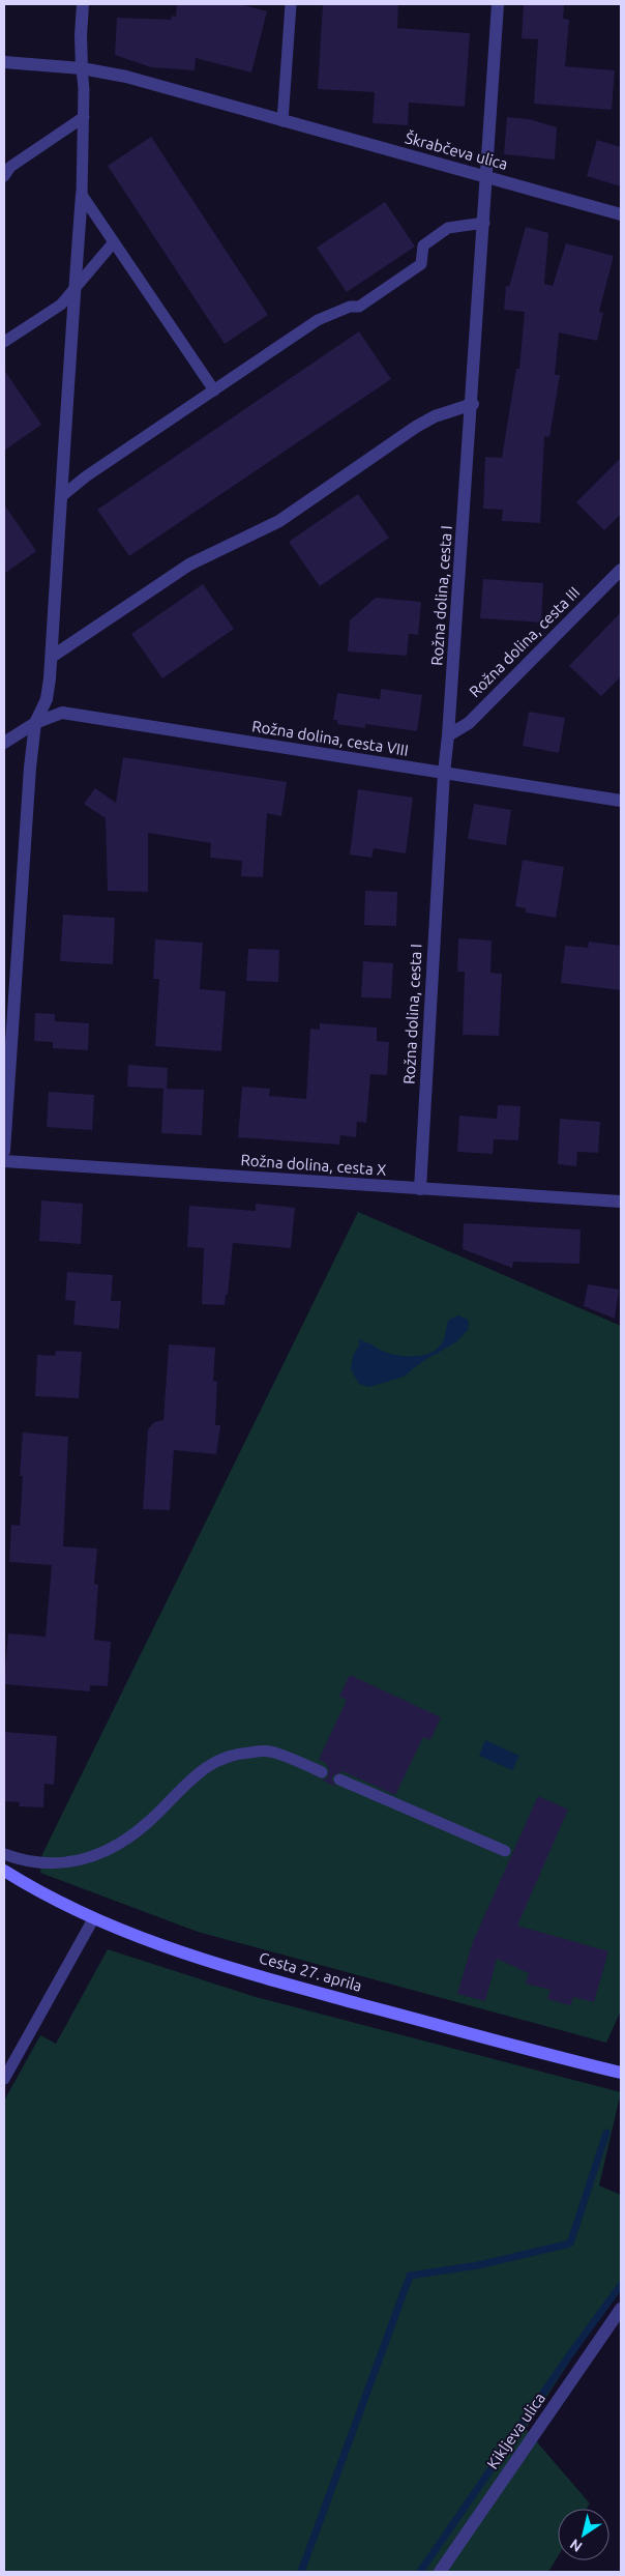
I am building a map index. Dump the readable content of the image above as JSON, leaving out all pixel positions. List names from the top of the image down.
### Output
{
  "streets": {
    "main road": ["Cesta 27. aprila"],
    "street": [
      "Škrabčeva ulica",
      "Rožna dolina, cesta I",
      "Rožna dolina, cesta III",
      "Rožna dolina, cesta VIII",
      "Rožna dolina, cesta X",
      "Kikljeva ulica"
    ]
  },
  "crossings": [
    ["Škrabčeva ulica", "Rožna dolina, cesta I"],
    ["Rožna dolina, cesta I", "Rožna dolina, cesta III"],
    ["Rožna dolina, cesta I", "Rožna dolina, cesta VIII"],
    ["Rožna dolina, cesta I", "Rožna dolina, cesta X"]
  ],
  "north": "bottom left"
}
